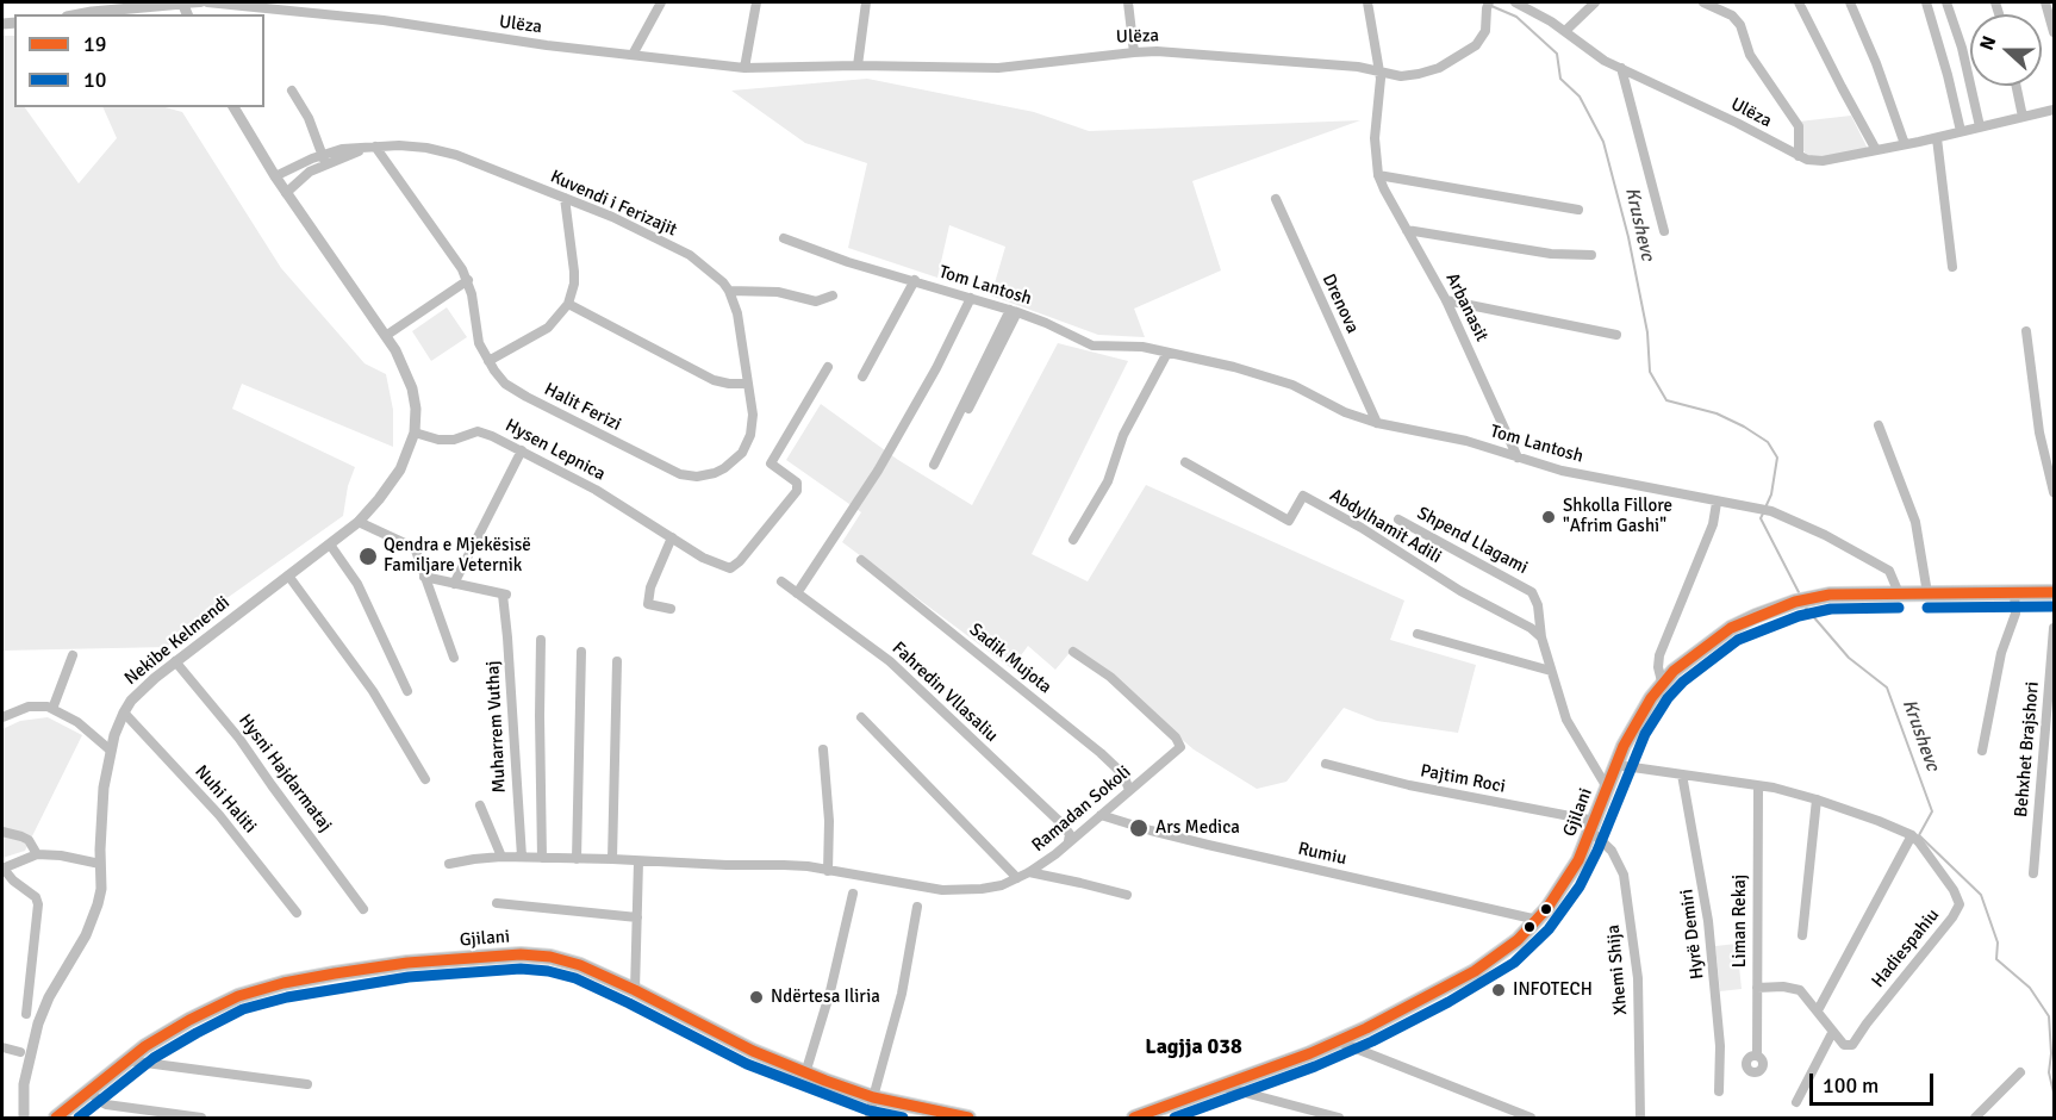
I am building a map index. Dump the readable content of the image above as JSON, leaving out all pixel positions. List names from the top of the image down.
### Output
{
  "streets": {
    "main road": ["Gjilani"],
    "street": [
      "Ulëza",
      "Kuvendi i Ferizajit",
      "Tom Lantosh",
      "Drenova",
      "Arbanasit",
      "Halit Ferizi",
      "Hysen Lepnica",
      "Abdylhamit Adili",
      "Shpend Llagami",
      "Nekibe Kelmendi",
      "Sadik Mujota",
      "Fahredin Vllasaliu",
      "Muharrem Vuthaj",
      "Behxhet Brajshori",
      "Hysni Hajdarmataj",
      "Pajtim Roci",
      "Nuhi Haliti",
      "Ramadan Sokoli",
      "Rumiu",
      "Liman Rekaj",
      "Hyrë Demiri",
      "Hadiespahiu",
      "Xhemi Shija"
    ]
  },
  "crossings": [
    ["Ulëza", "Arbanasit"],
    ["Kuvendi i Ferizajit", "Halit Ferizi"],
    ["Tom Lantosh", "Drenova"],
    ["Tom Lantosh", "Arbanasit"],
    ["Tom Lantosh", "Gjilani"],
    ["Hysen Lepnica", "Nekibe Kelmendi"],
    ["Abdylhamit Adili", "Shpend Llagami"],
    ["Shpend Llagami", "Gjilani"],
    ["Nekibe Kelmendi", "Hysni Hajdarmataj"],
    ["Nekibe Kelmendi", "Nuhi Haliti"],
    ["Sadik Mujota", "Ramadan Sokoli"],
    ["Fahredin Vllasaliu", "Ramadan Sokoli"],
    ["Muharrem Vuthaj", "Ramadan Sokoli"],
    ["Pajtim Roci", "Gjilani"],
    ["Pajtim Roci", "Xhemi Shija"],
    ["Ramadan Sokoli", "Rumiu"],
    ["Gjilani", "Rumiu"],
    ["Gjilani", "Xhemi Shija"]
  ],
  "districts": ["Lagjja 038"],
  "water": ["Krushevc"],
  "places": [
    "Shkolla Fillore \"Afrim Gashi\"",
    "Qendra e Mjekësisë Familjare Veternik",
    "Ars Medica",
    "INFOTECH",
    "Ndërtesa Iliria"
  ],
  "lines": ["transit line 19", "transit line 10"],
  "legend": ["19", "10"],
  "scale_bar": "100 m",
  "north": "left"
}
